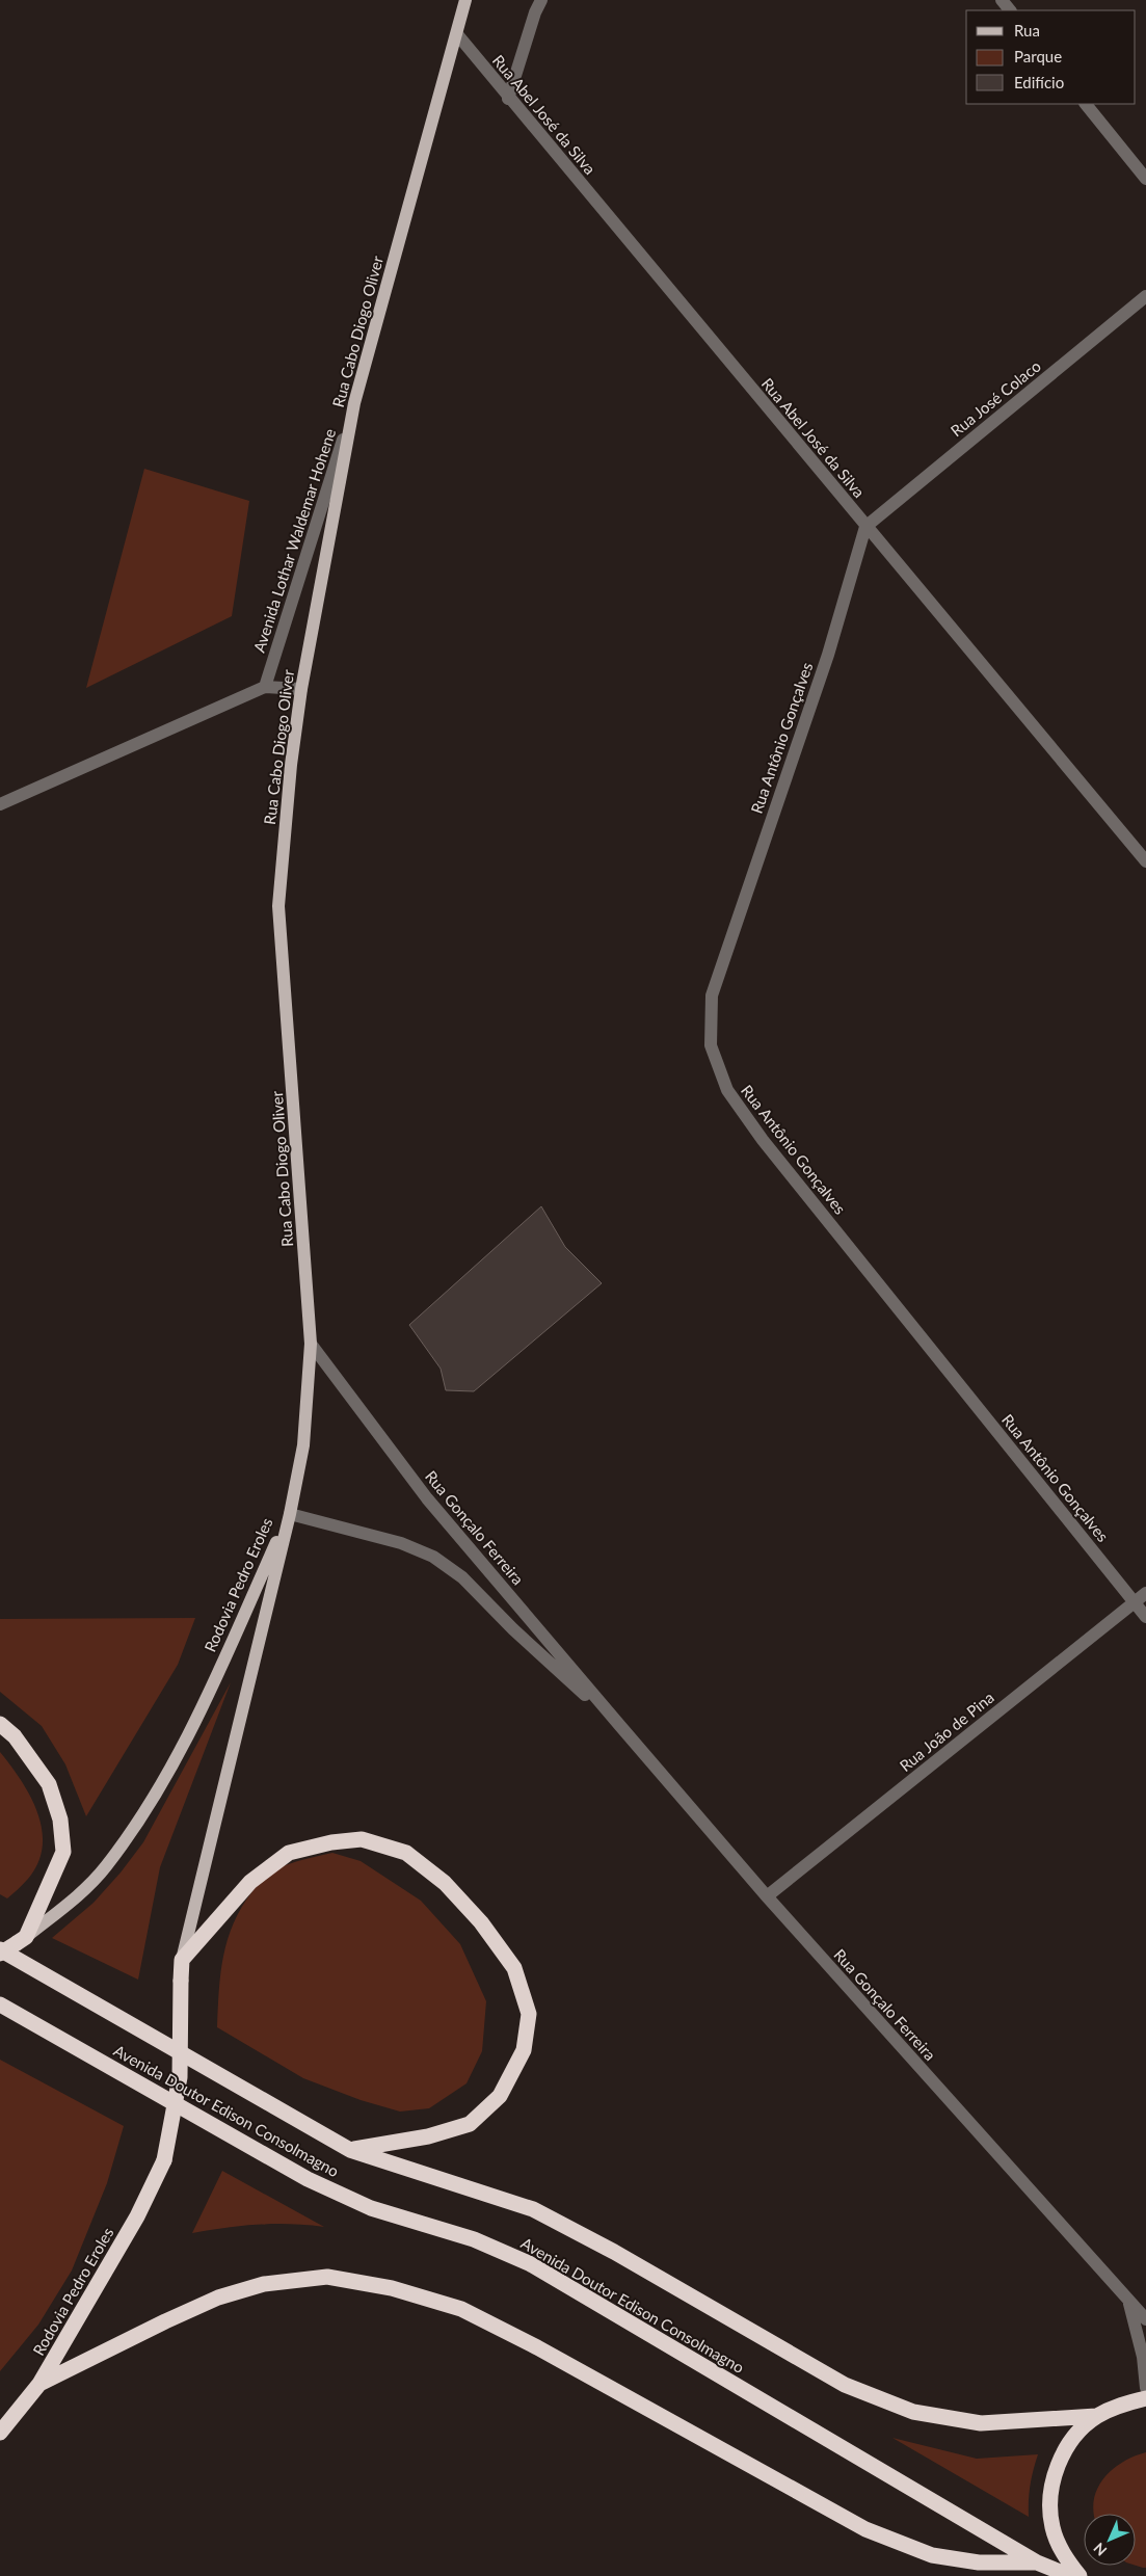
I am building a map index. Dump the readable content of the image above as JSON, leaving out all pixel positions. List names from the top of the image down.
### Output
{
  "streets": {
    "highway": ["Rodovia Pedro Eroles", "Avenida Doutor Edison Consolmagno"],
    "main road": ["Rua Cabo Diogo Oliver"],
    "street": [
      "Rua Abel José da Silva",
      "Rua José Colaco",
      "Avenida Lothar Waldemar Hohene",
      "Rua Antônio Gonçalves",
      "Rua Gonçalo Ferreira",
      "Rua João de Pina"
    ]
  },
  "crossings": [
    ["Rua Abel José da Silva", "Rua Cabo Diogo Oliver"],
    ["Rua Abel José da Silva", "Rua José Colaco"],
    ["Rua Abel José da Silva", "Rua Antônio Gonçalves"],
    ["Rua Cabo Diogo Oliver", "Avenida Lothar Waldemar Hohene"],
    ["Rua Cabo Diogo Oliver", "Rua Gonçalo Ferreira"],
    ["Rua Cabo Diogo Oliver", "Rodovia Pedro Eroles"],
    ["Rua José Colaco", "Rua Antônio Gonçalves"],
    ["Rua Antônio Gonçalves", "Rua João de Pina"],
    ["Rua Gonçalo Ferreira", "Rodovia Pedro Eroles"],
    ["Rua Gonçalo Ferreira", "Rua João de Pina"]
  ],
  "legend": ["Rua", "Parque", "Edifício"],
  "north": "bottom left"
}
